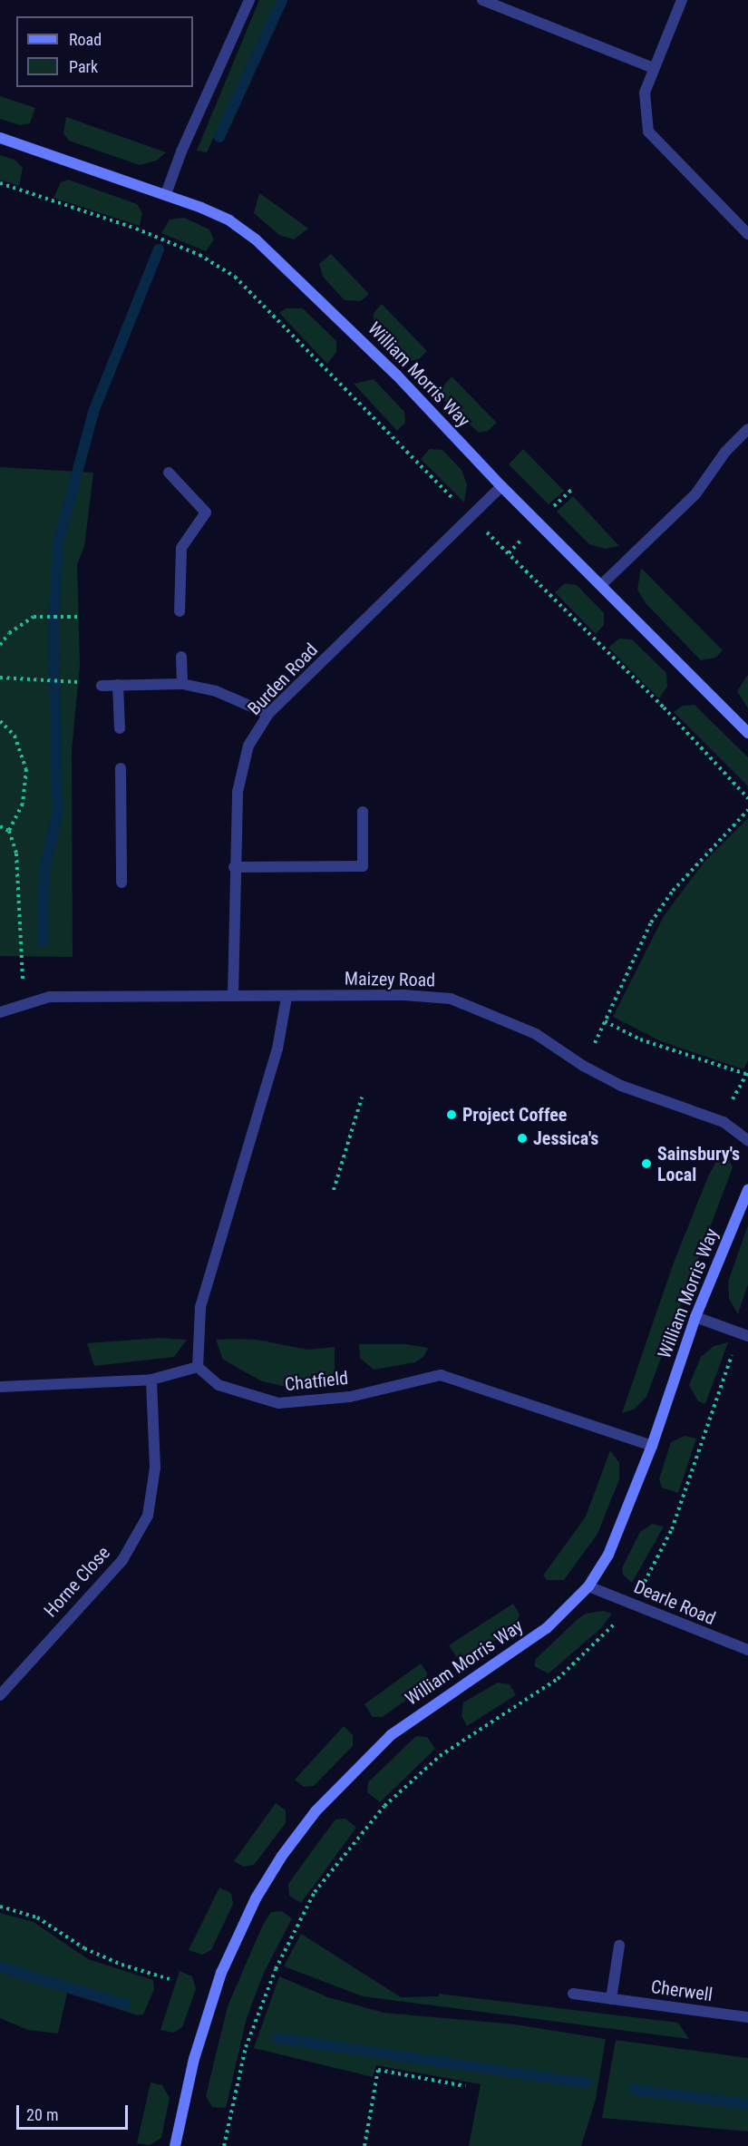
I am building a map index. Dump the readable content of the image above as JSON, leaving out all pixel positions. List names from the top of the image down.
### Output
{
  "streets": {
    "street": [
      "William Morris Way",
      "Burden Road",
      "Maizey Road",
      "Chatfield",
      "Horne Close",
      "Dearle Road",
      "Cherwell"
    ]
  },
  "crossings": [
    ["William Morris Way", "Burden Road"],
    ["William Morris Way", "Chatfield"],
    ["William Morris Way", "Dearle Road"],
    ["Burden Road", "Maizey Road"]
  ],
  "places": ["Project Coffee", "Jessica's", "Sainsbury's Local"],
  "legend": ["Road", "Park"],
  "scale_bar": "20 m"
}
